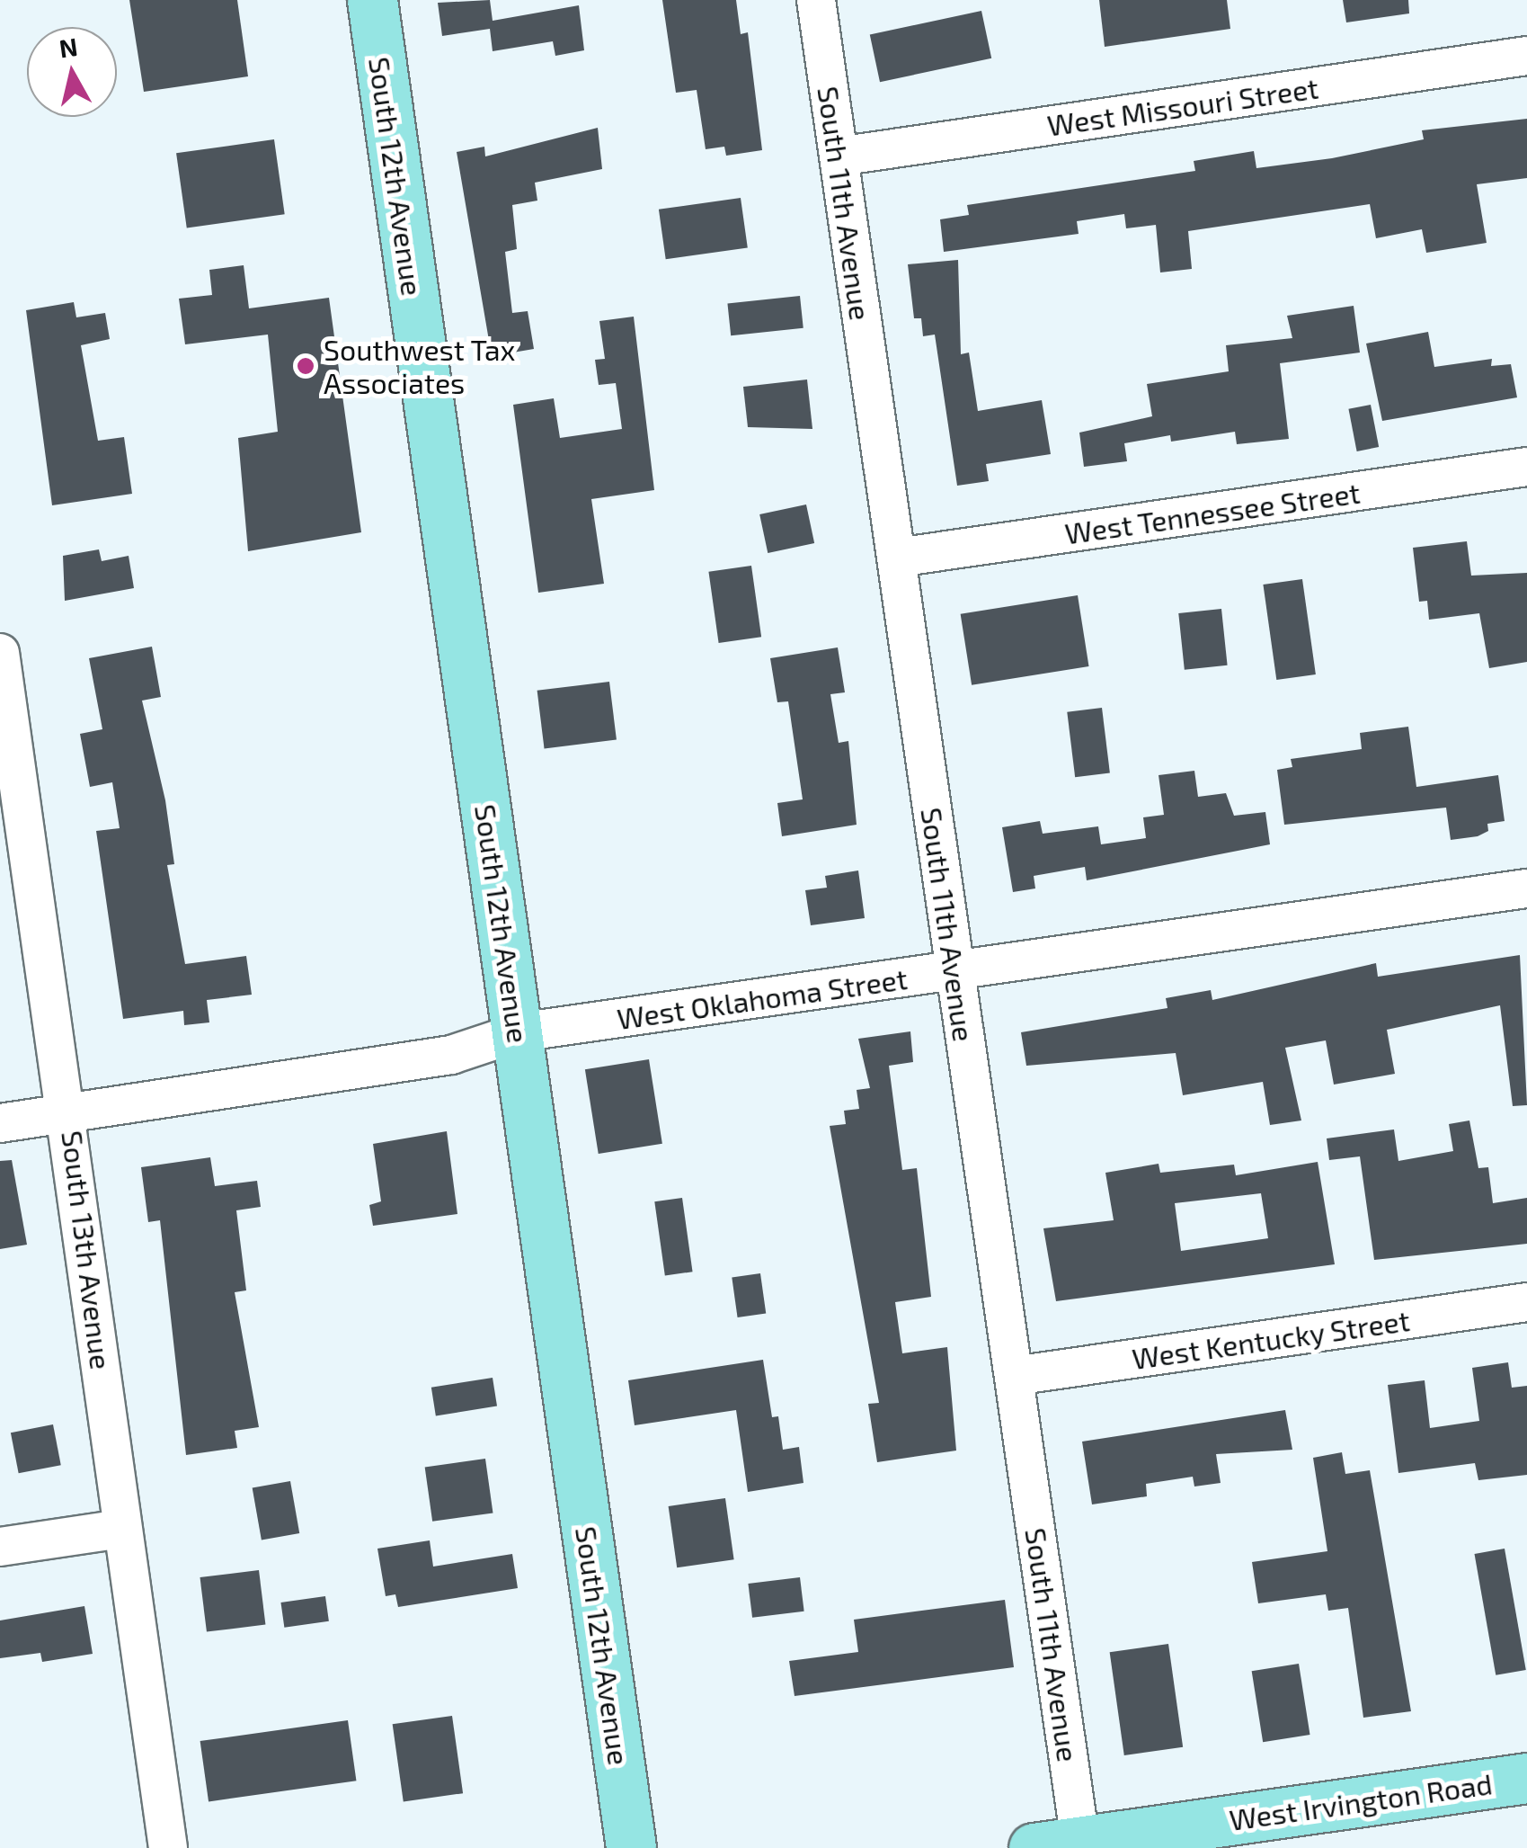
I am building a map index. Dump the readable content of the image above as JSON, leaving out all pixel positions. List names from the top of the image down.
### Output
{
  "streets": {
    "main road": ["South 12th Avenue", "West Irvington Road"],
    "street": [
      "West Missouri Street",
      "South 11th Avenue",
      "West Tennessee Street",
      "West Oklahoma Street",
      "South 13th Avenue",
      "West Kentucky Street"
    ]
  },
  "crossings": [
    ["West Missouri Street", "South 11th Avenue"],
    ["South 12th Avenue", "West Oklahoma Street"],
    ["South 11th Avenue", "West Tennessee Street"],
    ["South 11th Avenue", "West Oklahoma Street"],
    ["South 11th Avenue", "West Kentucky Street"],
    ["South 11th Avenue", "West Irvington Road"],
    ["West Oklahoma Street", "South 13th Avenue"]
  ],
  "places": ["Southwest Tax Associates"],
  "north": "top"
}
